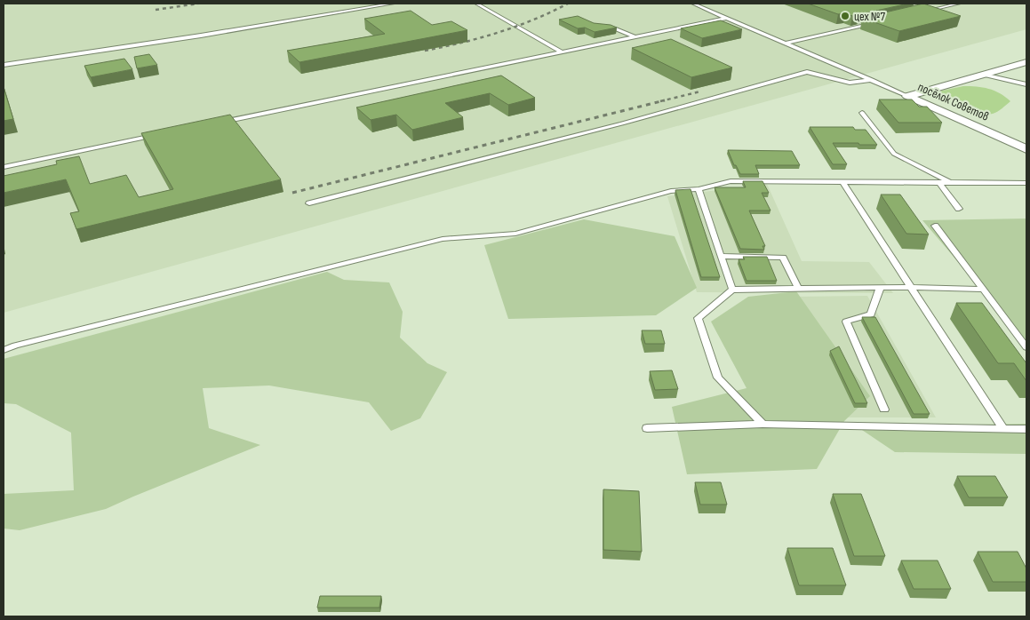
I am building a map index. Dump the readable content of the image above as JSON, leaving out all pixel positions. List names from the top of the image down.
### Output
{
  "streets": {
    "street": ["посёлок Советов"]
  },
  "places": ["цех №7"]
}
